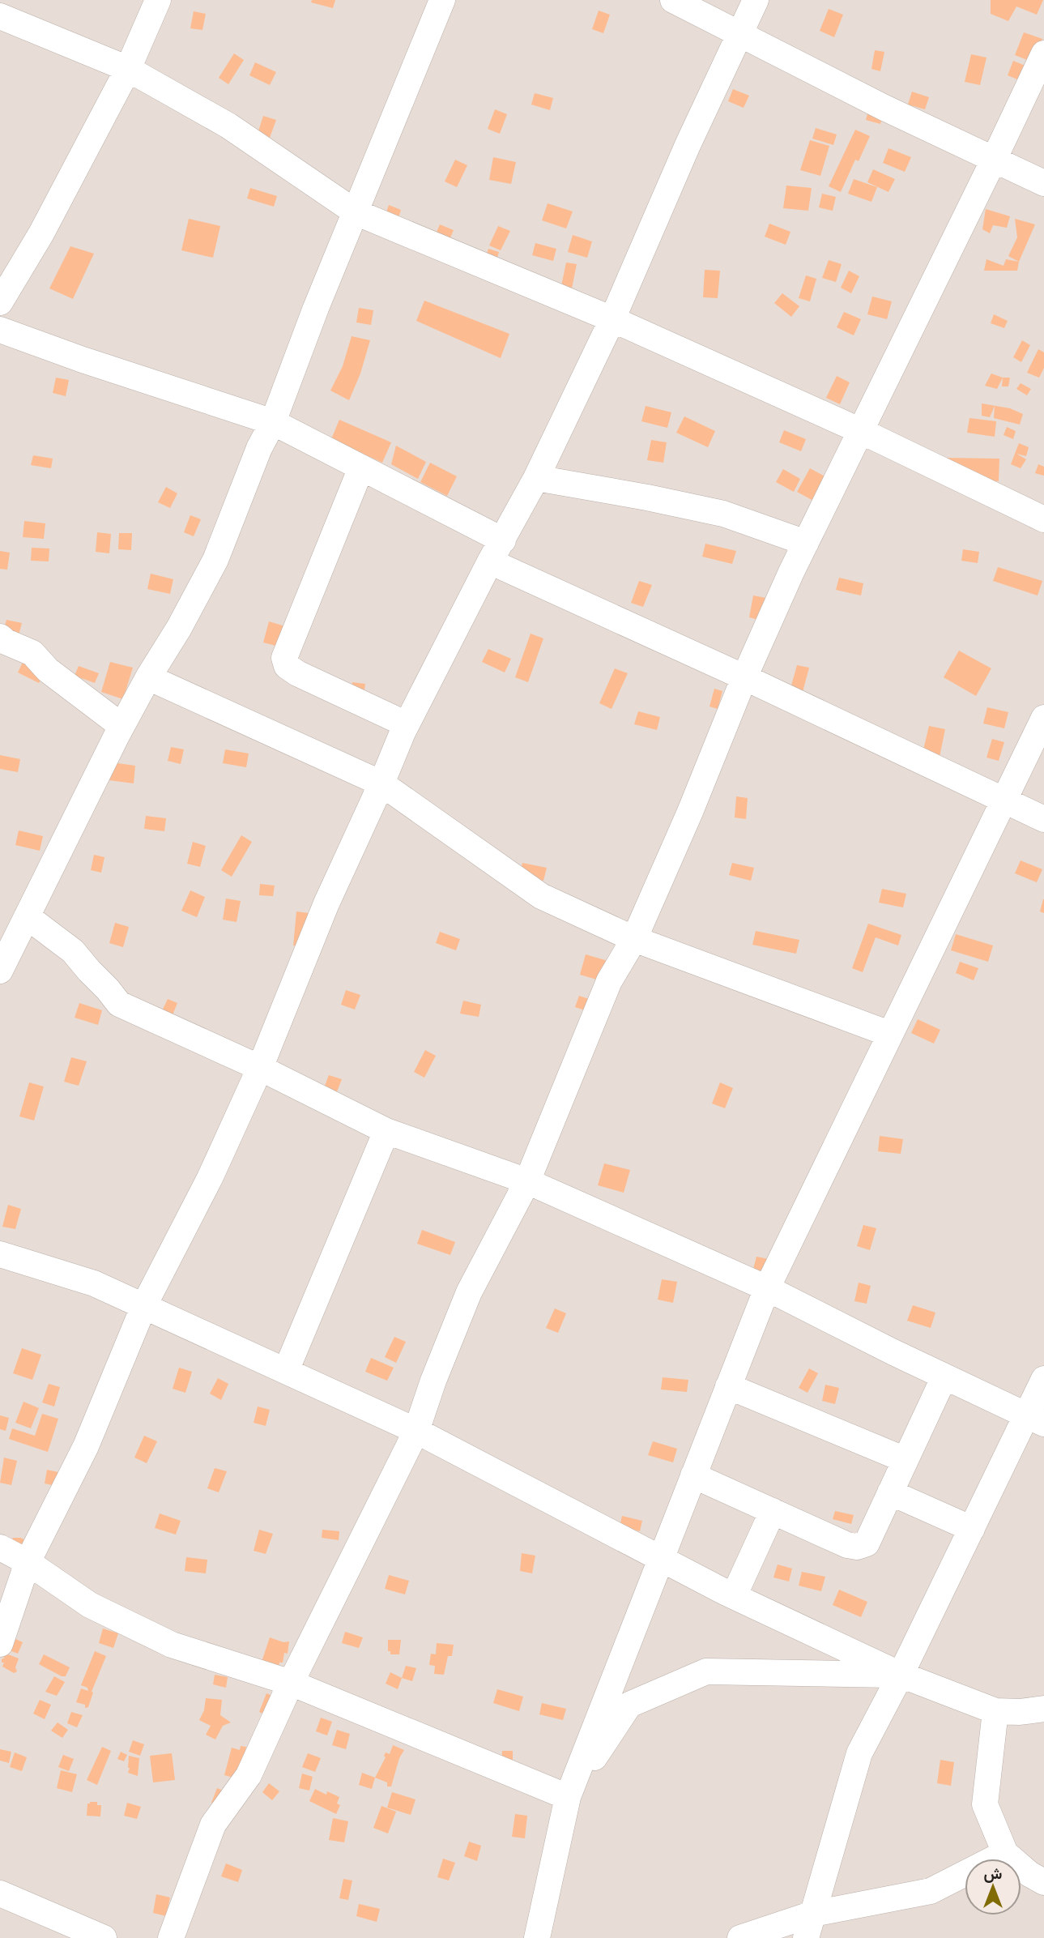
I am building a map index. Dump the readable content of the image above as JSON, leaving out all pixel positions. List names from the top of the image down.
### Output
{
  "north": "top"
}
